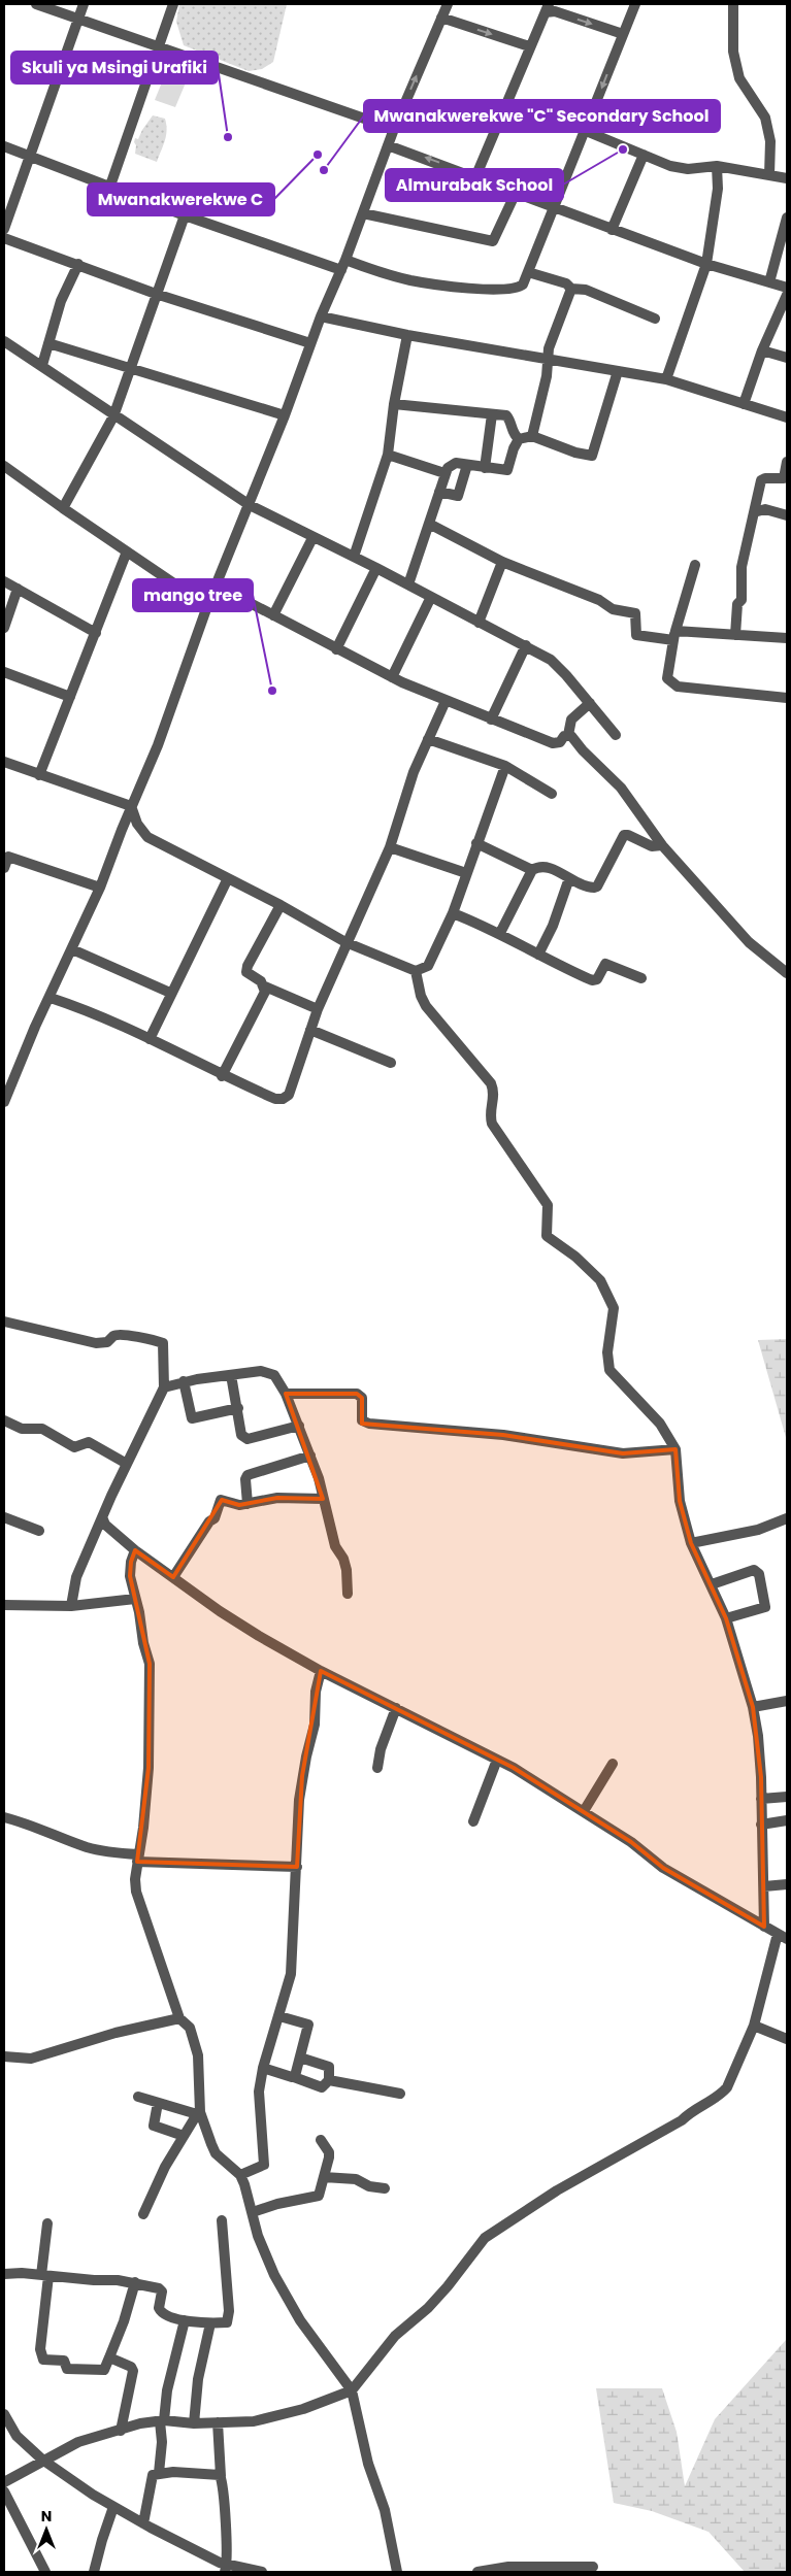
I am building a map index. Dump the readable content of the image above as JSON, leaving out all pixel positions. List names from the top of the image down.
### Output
{
  "places": [
    "Skuli ya Msingi Urafiki",
    "Almurabak School",
    "Mwanakwerekwe C",
    "Mwanakwerekwe \"C\" Secondary School",
    "mango tree"
  ],
  "north": "top"
}
